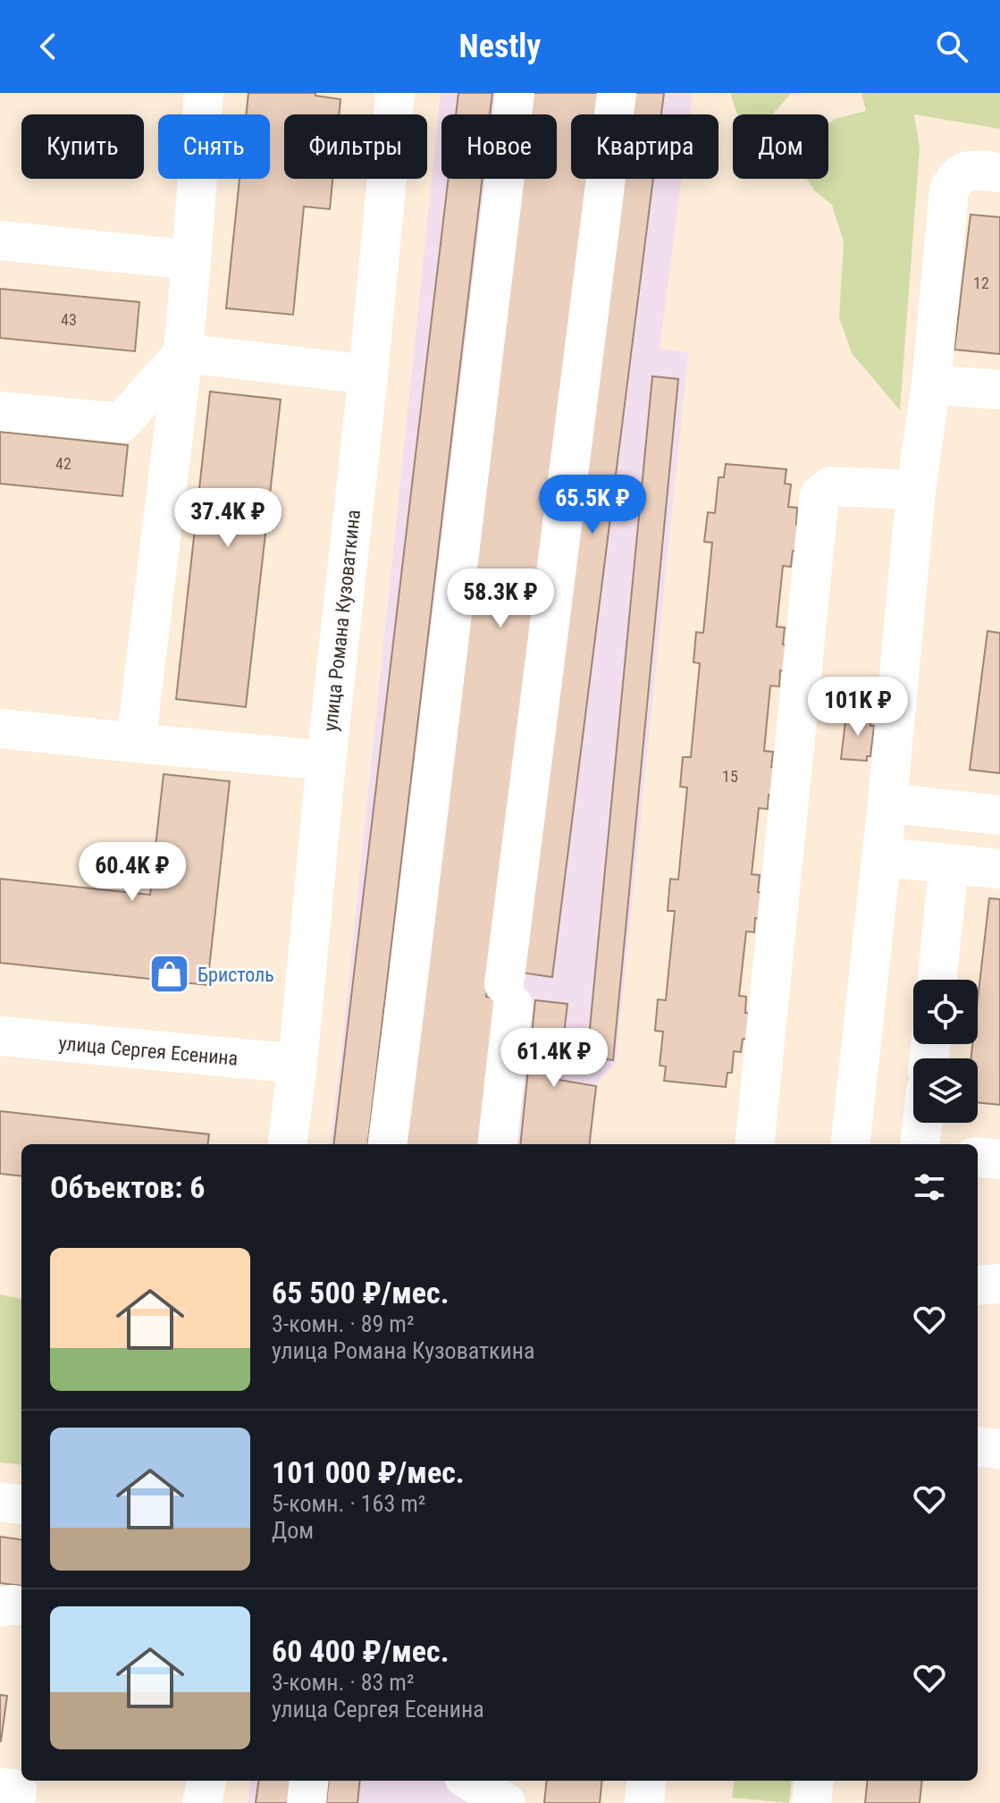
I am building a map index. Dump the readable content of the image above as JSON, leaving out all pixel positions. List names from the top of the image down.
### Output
{
  "streets": {
    "street": ["улица Романа Кузоваткина", "улица Сергея Есенина"]
  },
  "crossings": [
    ["улица Романа Кузоваткина", "улица Сергея Есенина"]
  ],
  "places": {
    "shop": ["Бристоль"]
  },
  "house_numbers": [
    "12",
    "43",
    "42",
    "15"
  ],
  "page": {
    "header": "Nestly",
    "chip": [
      "Купить",
      "Снять",
      "Фильтры",
      "Новое",
      "Квартира",
      "Дом"
    ],
    "price": [
      "65.5K ₽",
      "37.4K ₽",
      "58.3K ₽",
      "101K ₽",
      "60.4K ₽",
      "61.4K ₽"
    ],
    "heading": "Объектов: 6",
    "list": [
      {
        "name": "65 500 ₽/мес.",
        "note": "3-комн. · 89 m² · улица Романа Кузоваткина"
      },
      {
        "name": "101 000 ₽/мес.",
        "note": "5-комн. · 163 m² · Дом"
      },
      {
        "name": "60 400 ₽/мес.",
        "note": "3-комн. · 83 m² · улица Сергея Есенина"
      }
    ]
  }
}
